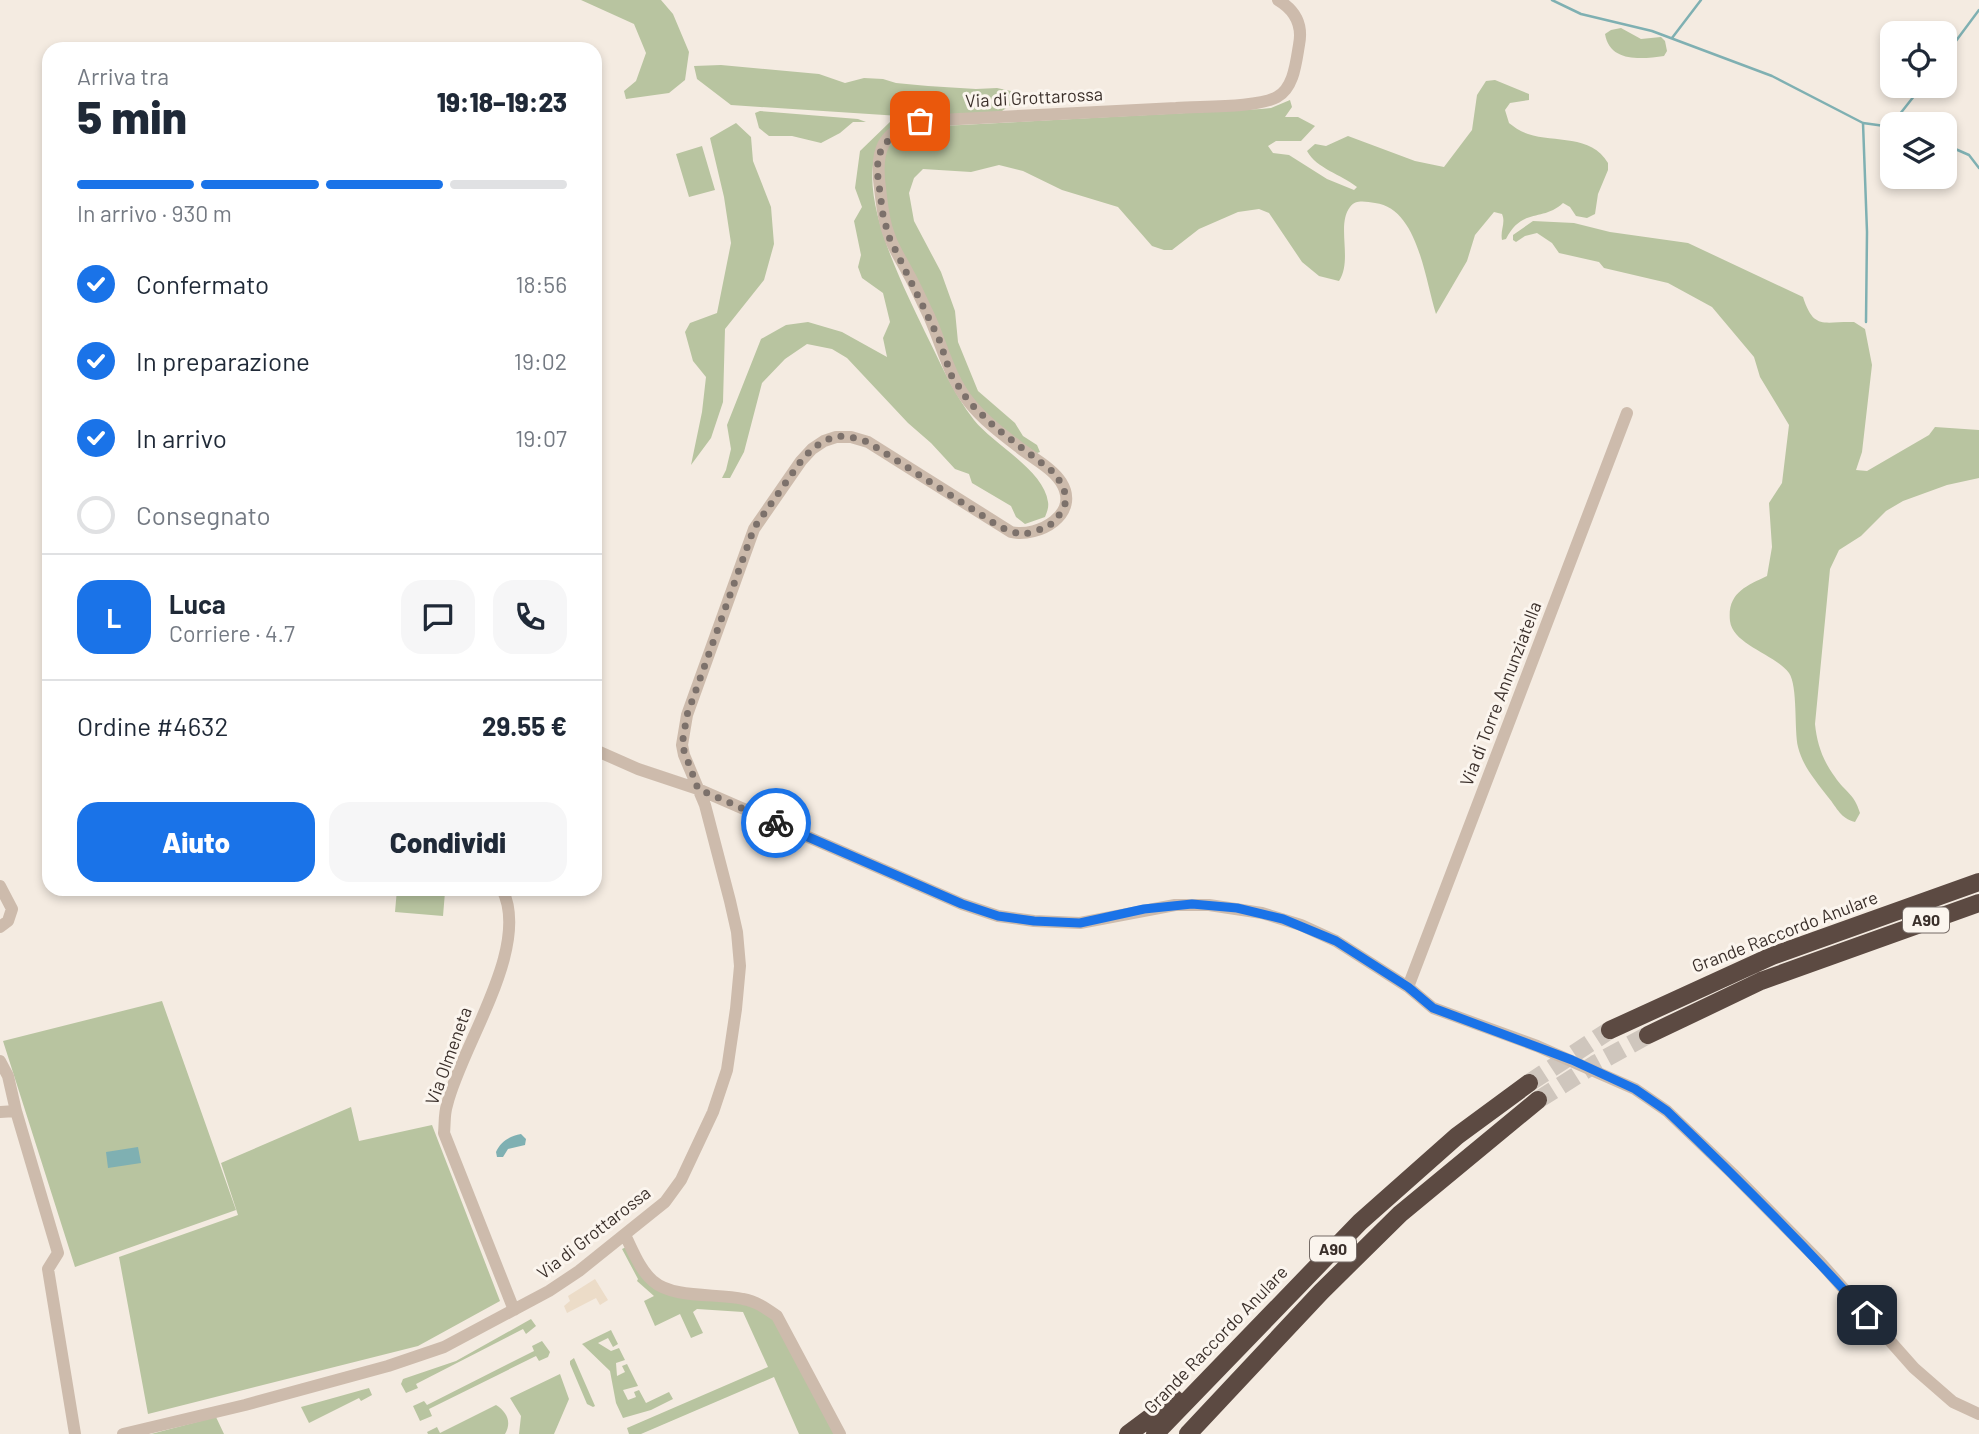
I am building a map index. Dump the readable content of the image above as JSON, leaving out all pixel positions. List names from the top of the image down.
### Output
{
  "streets": {
    "highway": ["A90", "Grande Raccordo Anulare"],
    "street": ["Via di Grottarossa", "Via di Torre Annunziatella", "Via Olmeneta"]
  },
  "crossings": [
    ["Via di Grottarossa", "Via Olmeneta"]
  ],
  "page": {
    "heading": ["5 min", "Arriva tra", "19:18–19:23"],
    "panel": [
      "Luca",
      "Corriere · 4.7",
      "Ordine #4632",
      "29.55 €"
    ],
    "bar": "In arrivo · 930 m",
    "list": [
      ["Confermato", "18:56"],
      ["In preparazione", "19:02"],
      ["In arrivo", "19:07"],
      "Consegnato"
    ],
    "round": "L",
    "buttons": ["Aiuto", "Condividi"]
  }
}
